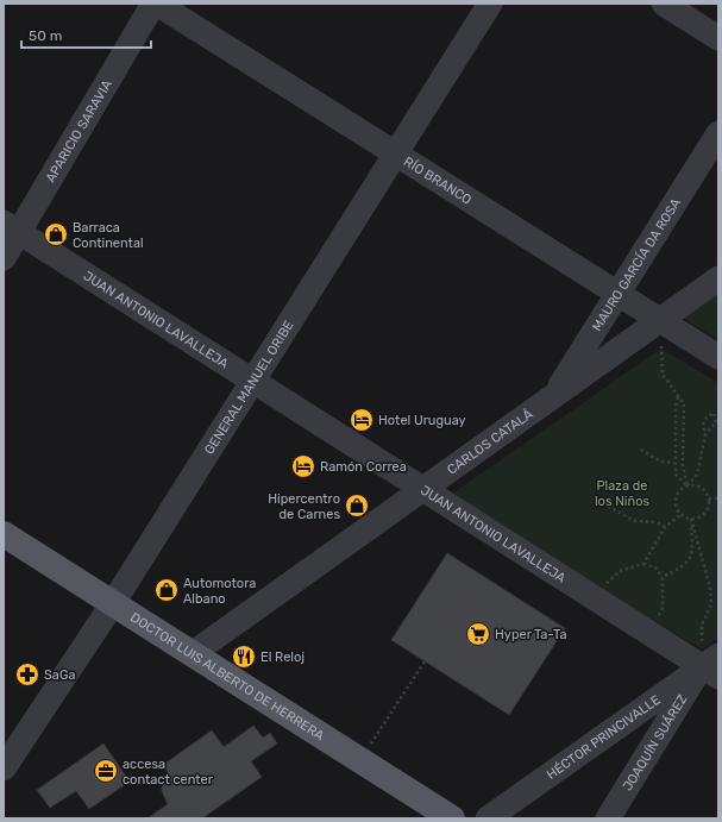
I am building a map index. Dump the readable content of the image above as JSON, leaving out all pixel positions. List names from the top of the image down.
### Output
{
  "streets": {
    "main road": ["DOCTOR LUIS ALBERTO DE HERRERA"],
    "street": [
      "APARICIO SARAVIA",
      "RÍO BRANCO",
      "MAURO GARCÍA DA ROSA",
      "JUAN ANTONIO LAVALLEJA",
      "GENERAL MANUEL ORIBE",
      "CARLOS CATALÁ",
      "HÉCTOR PRINCIVALLE",
      "JOAQUÍN SUÁREZ"
    ]
  },
  "crossings": [
    ["APARICIO SARAVIA", "JUAN ANTONIO LAVALLEJA"],
    ["RÍO BRANCO", "MAURO GARCÍA DA ROSA"],
    ["RÍO BRANCO", "GENERAL MANUEL ORIBE"],
    ["RÍO BRANCO", "CARLOS CATALÁ"],
    ["MAURO GARCÍA DA ROSA", "CARLOS CATALÁ"],
    ["JUAN ANTONIO LAVALLEJA", "GENERAL MANUEL ORIBE"],
    ["JUAN ANTONIO LAVALLEJA", "CARLOS CATALÁ"],
    ["JUAN ANTONIO LAVALLEJA", "HÉCTOR PRINCIVALLE"],
    ["JUAN ANTONIO LAVALLEJA", "JOAQUÍN SUÁREZ"],
    ["GENERAL MANUEL ORIBE", "DOCTOR LUIS ALBERTO DE HERRERA"],
    ["CARLOS CATALÁ", "DOCTOR LUIS ALBERTO DE HERRERA"],
    ["HÉCTOR PRINCIVALLE", "JOAQUÍN SUÁREZ"]
  ],
  "parks": ["Plaza de los Niños"],
  "places": {
    "shop": ["Barraca Continental", "Hipercentro de Carnes", "Automotora Albano"],
    "hotel": ["Hotel Uruguay", "Ramón Correa"],
    "supermarket": ["Hyper Ta-Ta"],
    "restaurant": ["El Reloj"],
    "pharmacy": ["SaGa"],
    "office": ["accesa contact center"]
  },
  "scale_bar": "50 m"
}
